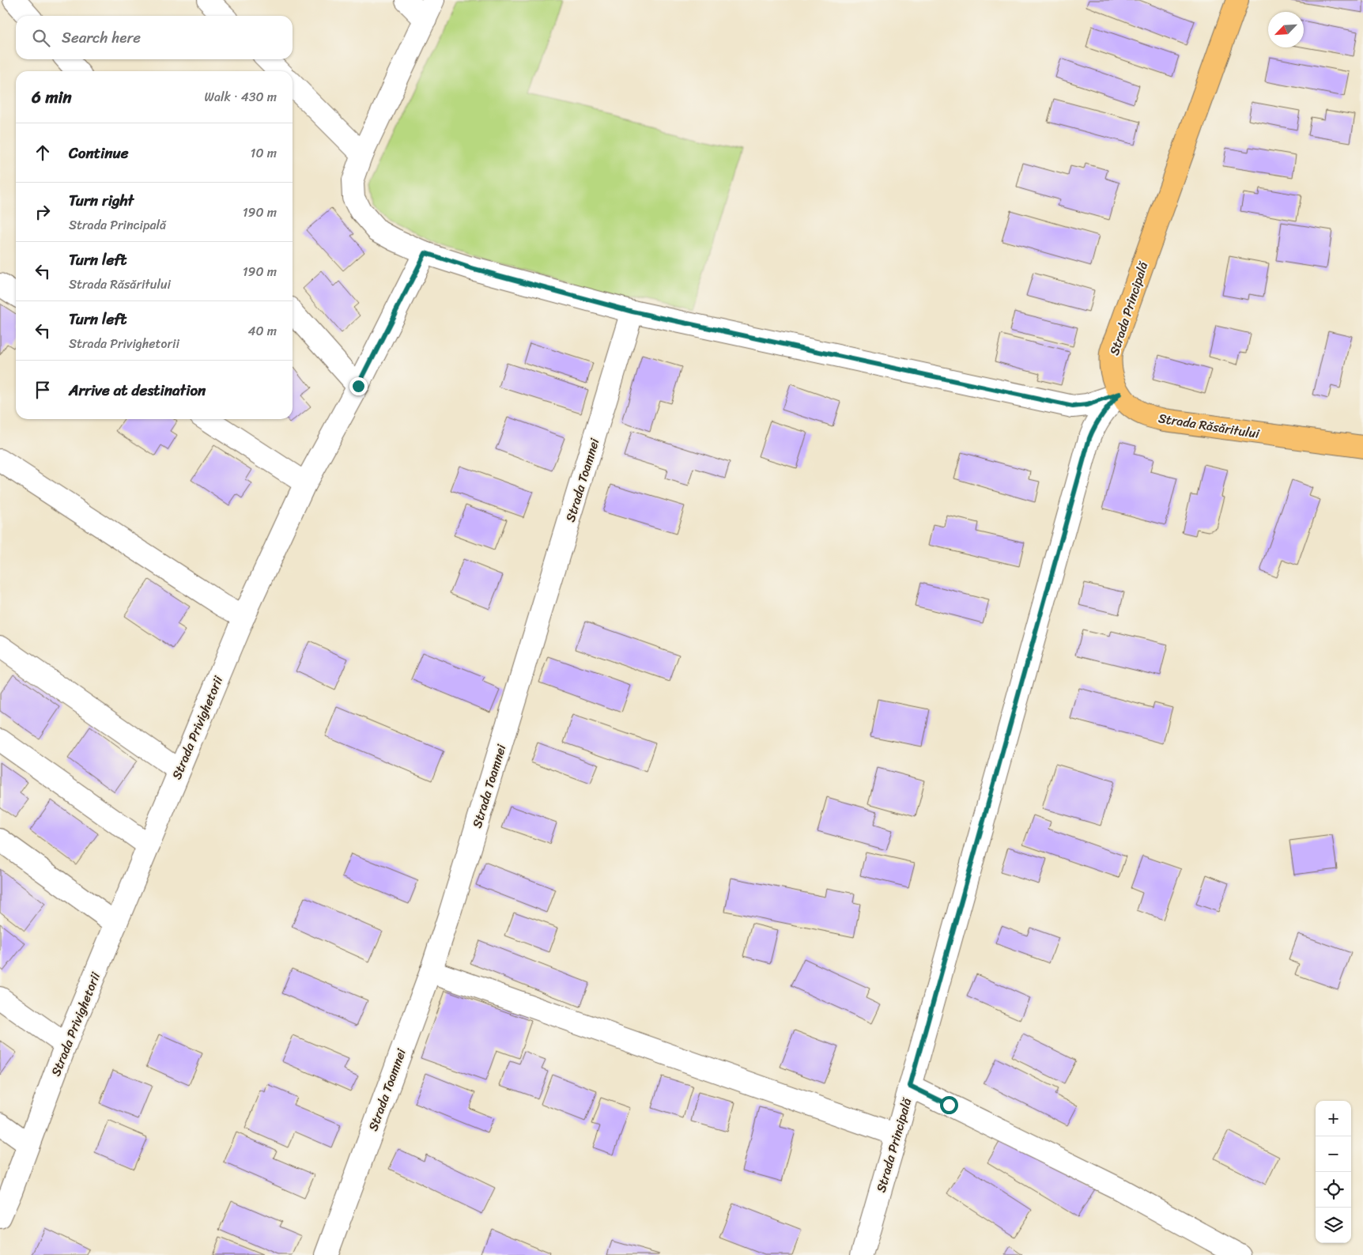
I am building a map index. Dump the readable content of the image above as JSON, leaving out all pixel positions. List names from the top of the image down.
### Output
{
  "streets": {
    "main road": ["Strada Principală", "Strada Răsăritului"],
    "street": ["Strada Toamnei", "Strada Privighetorii"]
  },
  "crossings": [
    ["Strada Principală", "Strada Răsăritului"]
  ],
  "north": "bottom left",
  "page": {
    "search": "Search here",
    "heading": ["6 min", "Walk · 430 m"],
    "list": [
      ["Continue", "10 m"],
      ["Turn right", "Strada Principală", "190 m"],
      ["Turn left", "Strada Răsăritului", "190 m"],
      ["Turn left", "Strada Privighetorii", "40 m"],
      "Arrive at destination"
    ],
    "map_buttons": ["+", "−"]
  }
}
